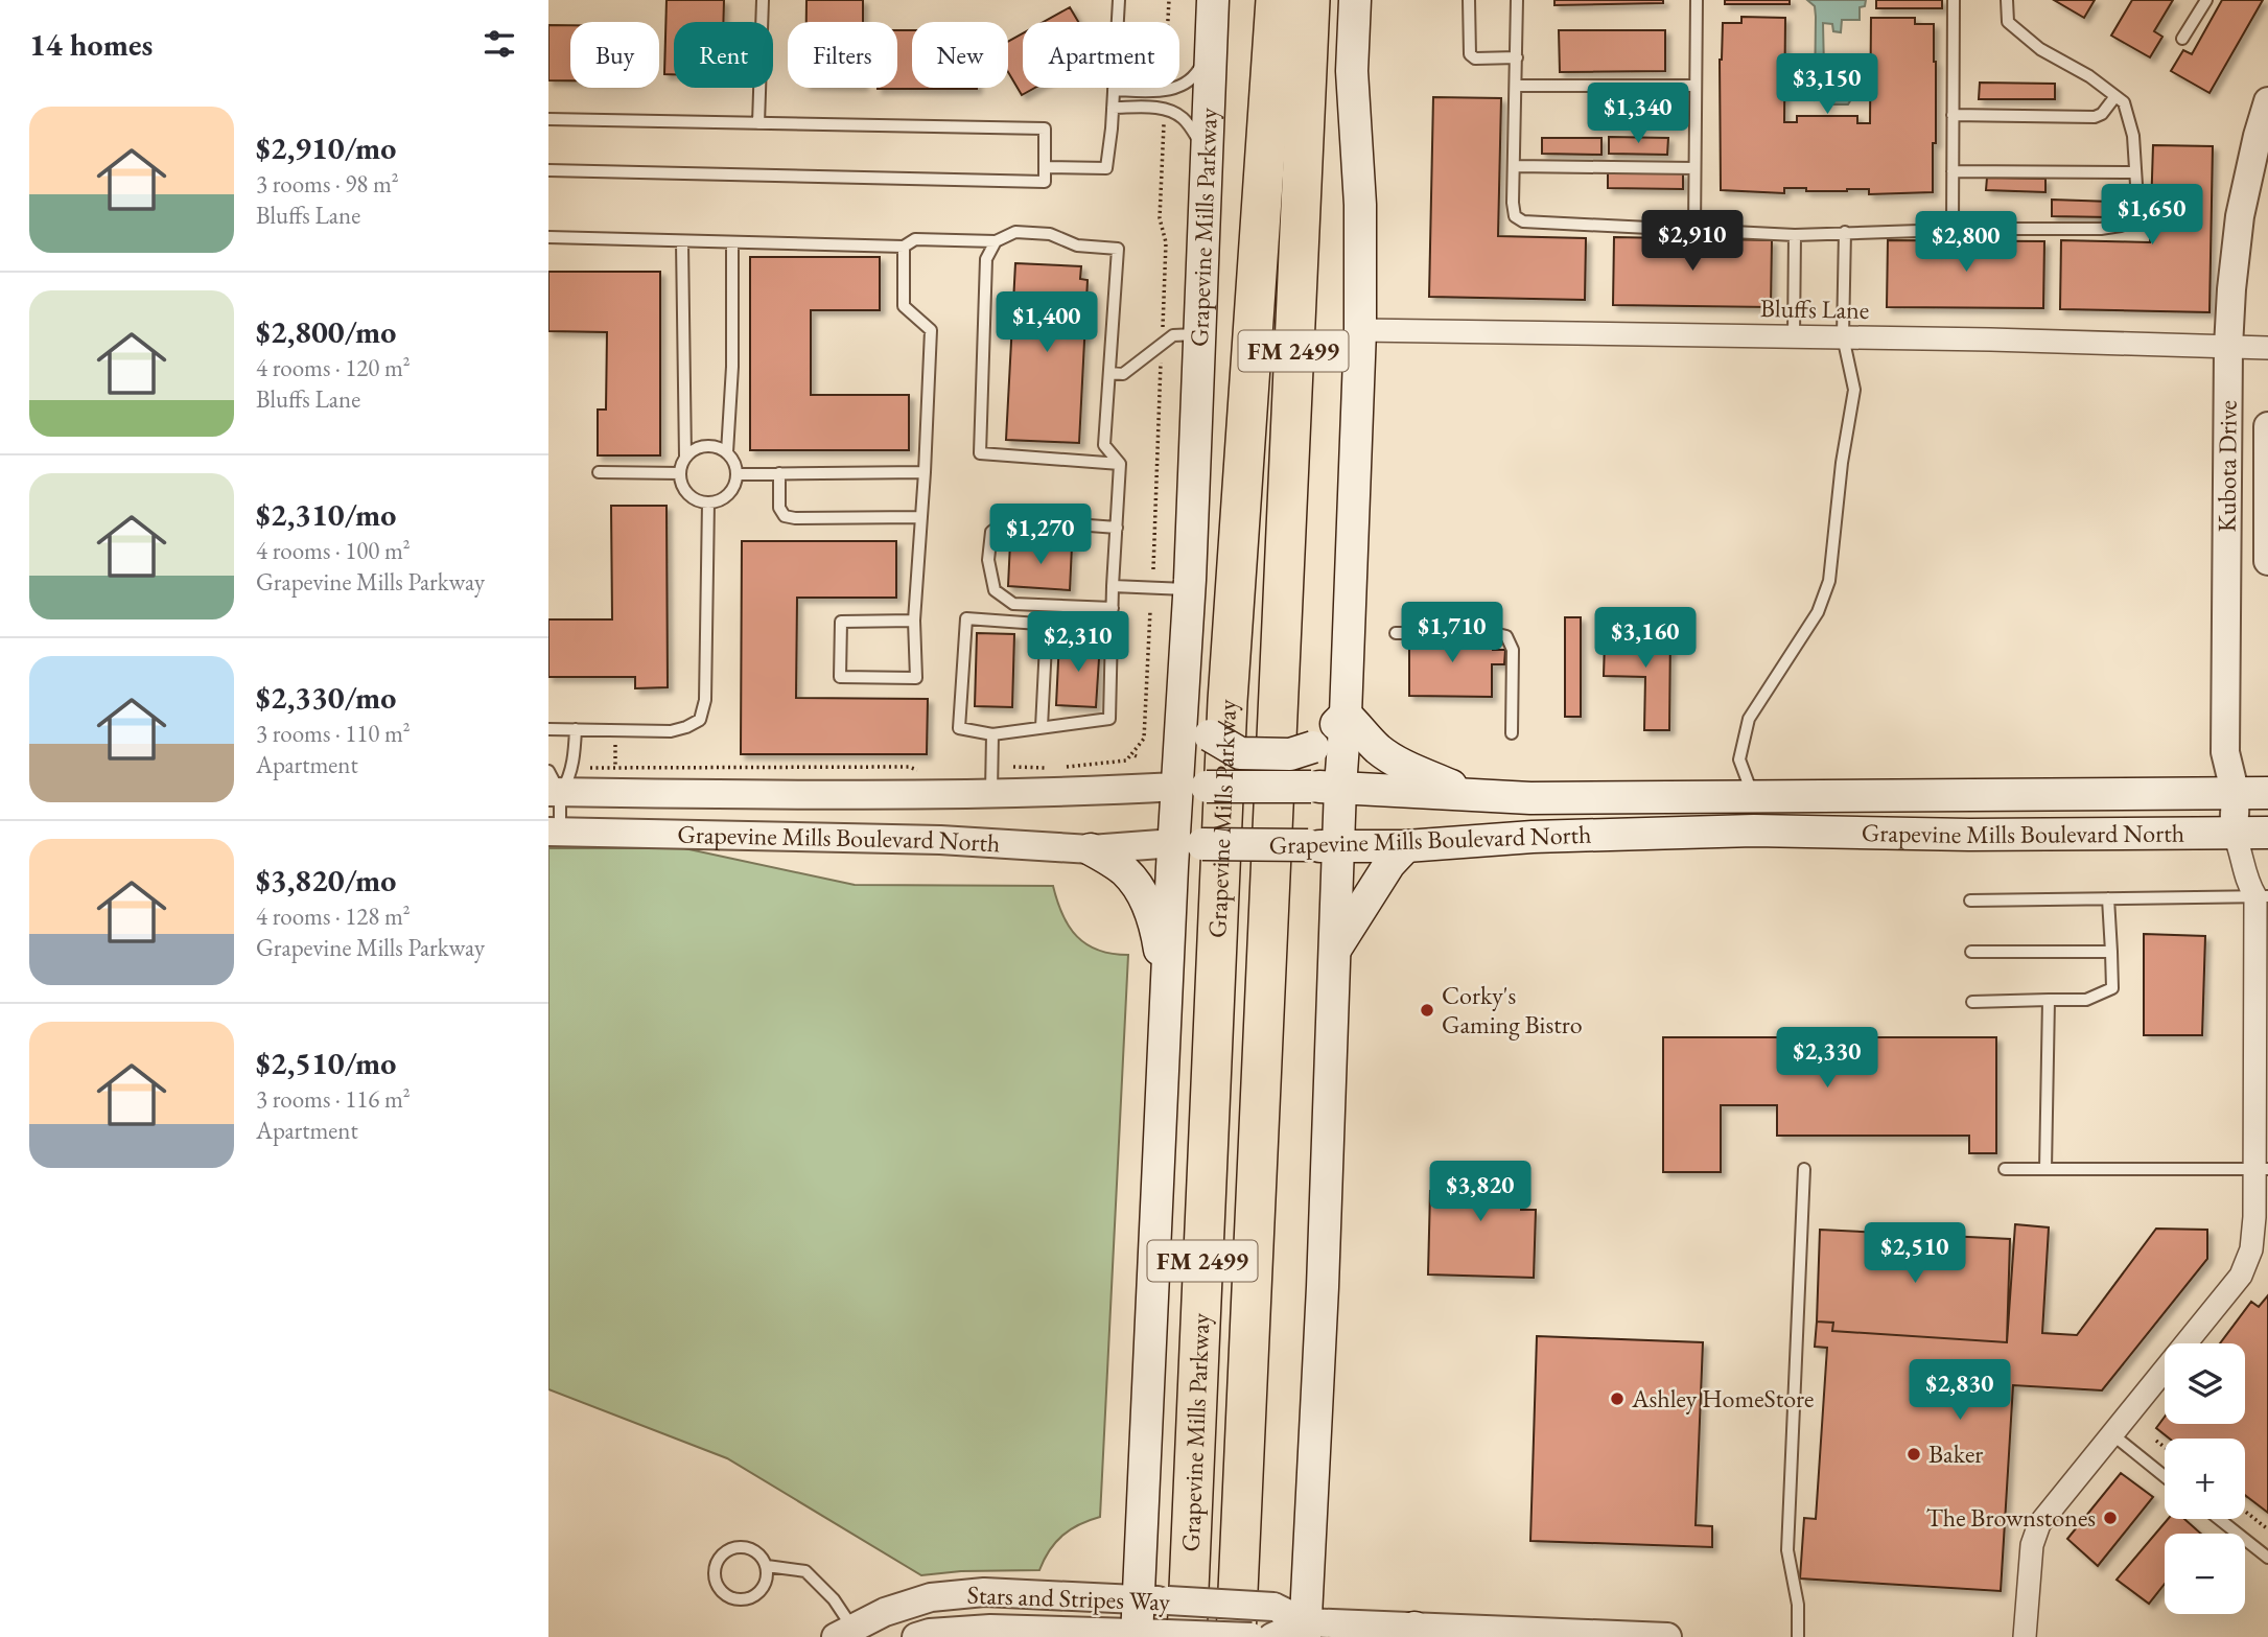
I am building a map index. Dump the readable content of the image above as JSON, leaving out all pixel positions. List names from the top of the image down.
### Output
{
  "streets": {
    "highway": ["Grapevine Mills Parkway", "FM 2499"],
    "main road": ["Grapevine Mills Boulevard North"],
    "street": ["Bluffs Lane", "Kubota Drive", "Stars and Stripes Way"]
  },
  "crossings": [
    ["Grapevine Mills Parkway", "Grapevine Mills Boulevard North"],
    ["Grapevine Mills Parkway", "Stars and Stripes Way"],
    ["Bluffs Lane", "Kubota Drive"],
    ["Kubota Drive", "Grapevine Mills Boulevard North"]
  ],
  "places": [
    "Corky's Gaming Bistro",
    "Ashley HomeStore",
    "Baker",
    "The Brownstones"
  ],
  "page": {
    "heading": "14 homes",
    "chip": [
      "Buy",
      "Rent",
      "Filters",
      "New",
      "Apartment"
    ],
    "price": [
      "$3,150",
      "$1,340",
      "$1,650",
      "$2,910",
      "$2,800",
      "$1,400",
      "$1,270",
      "$1,710",
      "$3,160",
      "$2,310",
      "$2,330",
      "$3,820",
      "$2,510",
      "$2,830"
    ],
    "list": [
      {
        "name": "$2,910/mo",
        "note": "3 rooms · 98 m² · Bluffs Lane"
      },
      {
        "name": "$2,800/mo",
        "note": "4 rooms · 120 m² · Bluffs Lane"
      },
      {
        "name": "$2,310/mo",
        "note": "4 rooms · 100 m² · Grapevine Mills Parkway"
      },
      {
        "name": "$2,330/mo",
        "note": "3 rooms · 110 m² · Apartment"
      },
      {
        "name": "$3,820/mo",
        "note": "4 rooms · 128 m² · Grapevine Mills Parkway"
      },
      {
        "name": "$2,510/mo",
        "note": "3 rooms · 116 m² · Apartment"
      }
    ],
    "map_buttons": ["+", "−"]
  }
}
